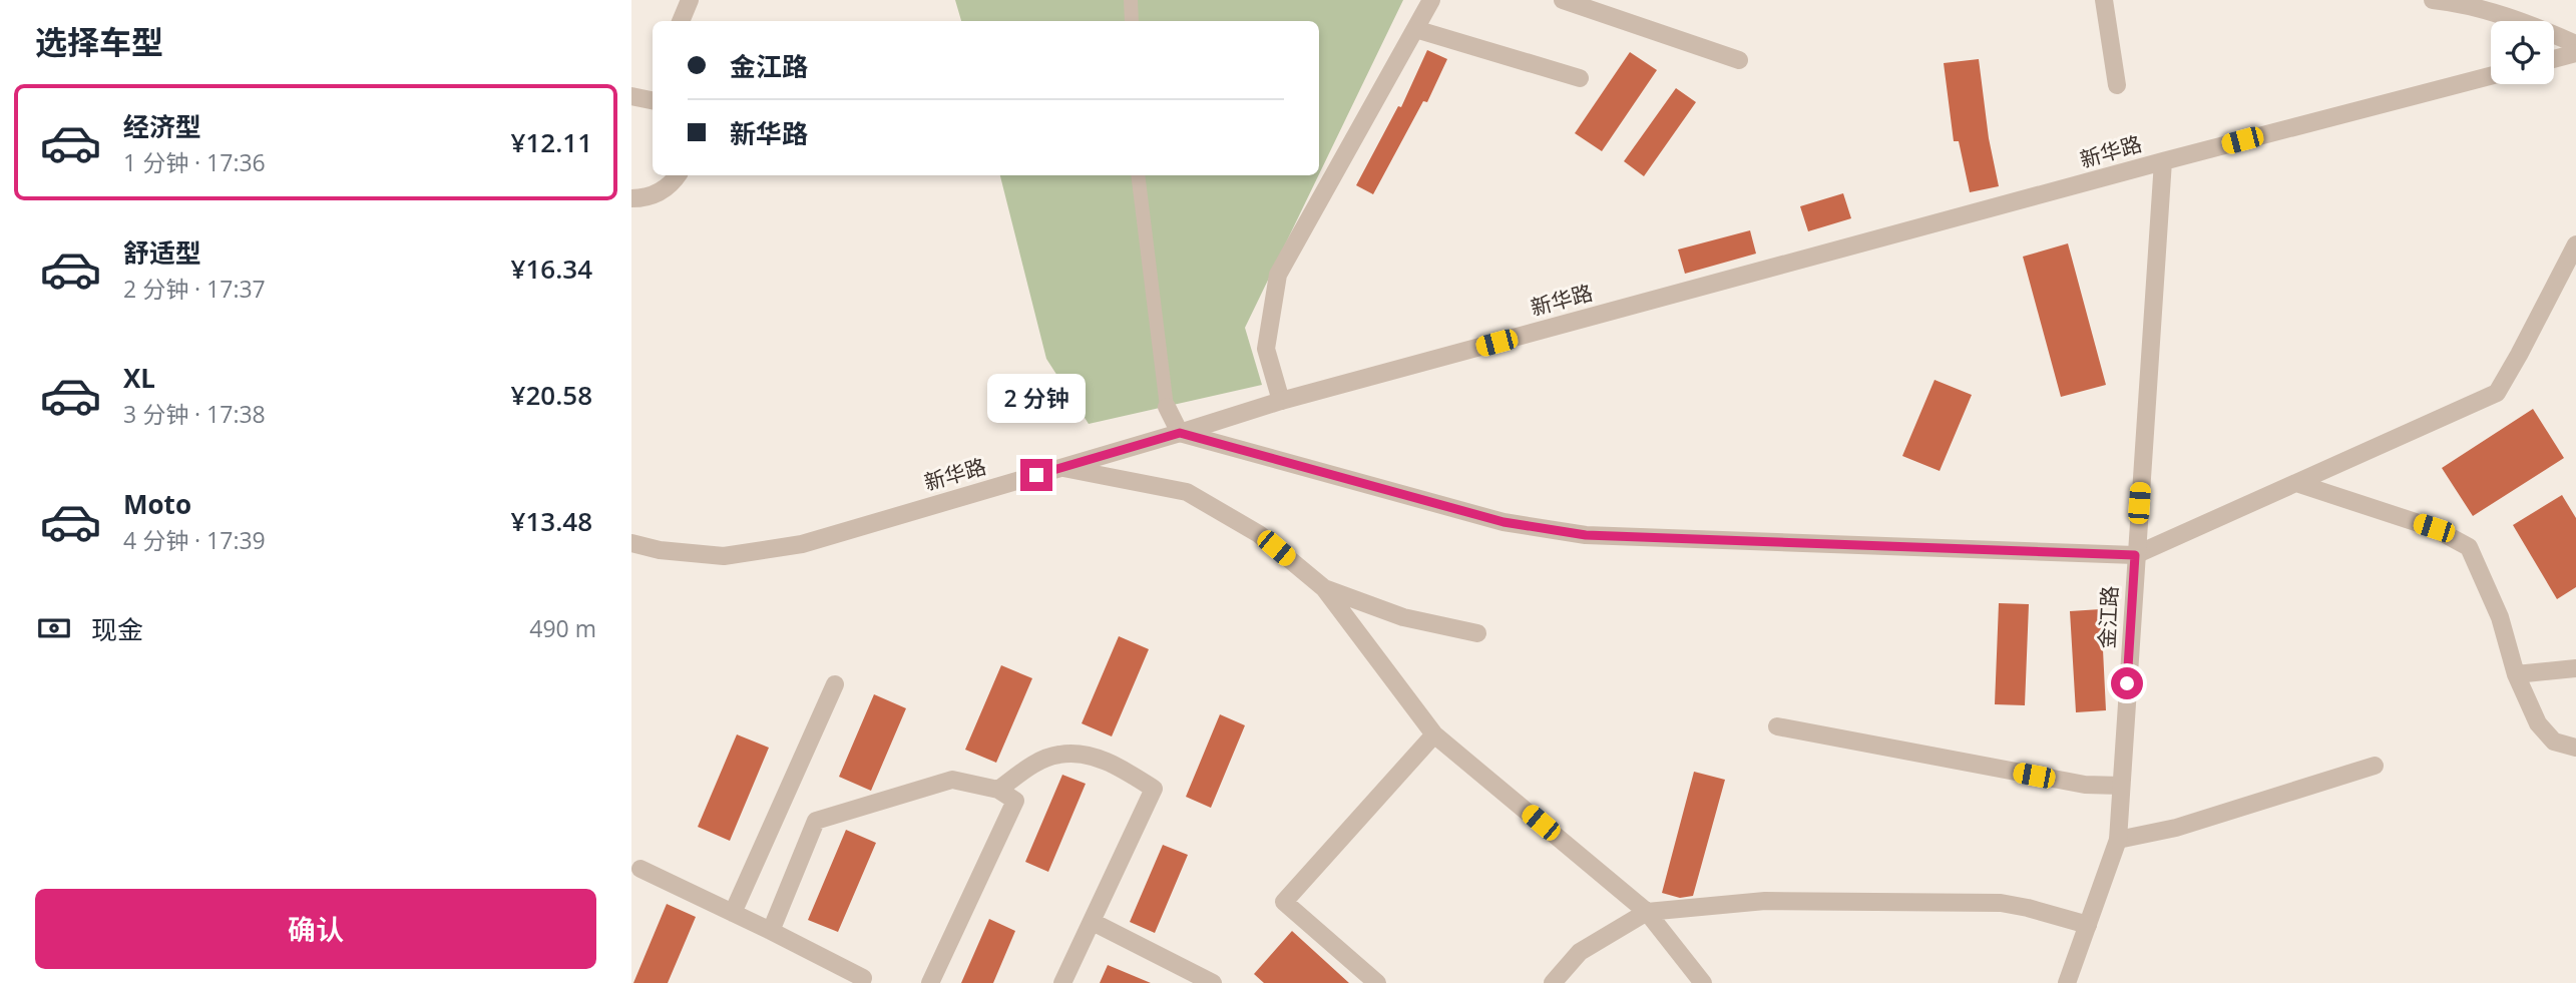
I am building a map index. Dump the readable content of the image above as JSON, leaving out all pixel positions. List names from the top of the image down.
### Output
{
  "streets": {
    "street": ["新华路", "金江路"]
  },
  "crossings": [
    ["新华路", "金江路"]
  ],
  "page": {
    "heading": "选择车型",
    "banner": ["金江路", "新华路"],
    "list": [
      {
        "name": "经济型",
        "note": "1 分钟 · 17:36",
        "value": "¥12.11"
      },
      {
        "name": "舒适型",
        "note": "2 分钟 · 17:37",
        "value": "¥16.34"
      },
      {
        "name": "XL",
        "note": "3 分钟 · 17:38",
        "value": "¥20.58"
      },
      {
        "name": "Moto",
        "note": "4 分钟 · 17:39",
        "value": "¥13.48"
      }
    ],
    "bubble": "2 分钟",
    "pay": ["现金", "490 m"],
    "buttons": "确认"
  }
}
